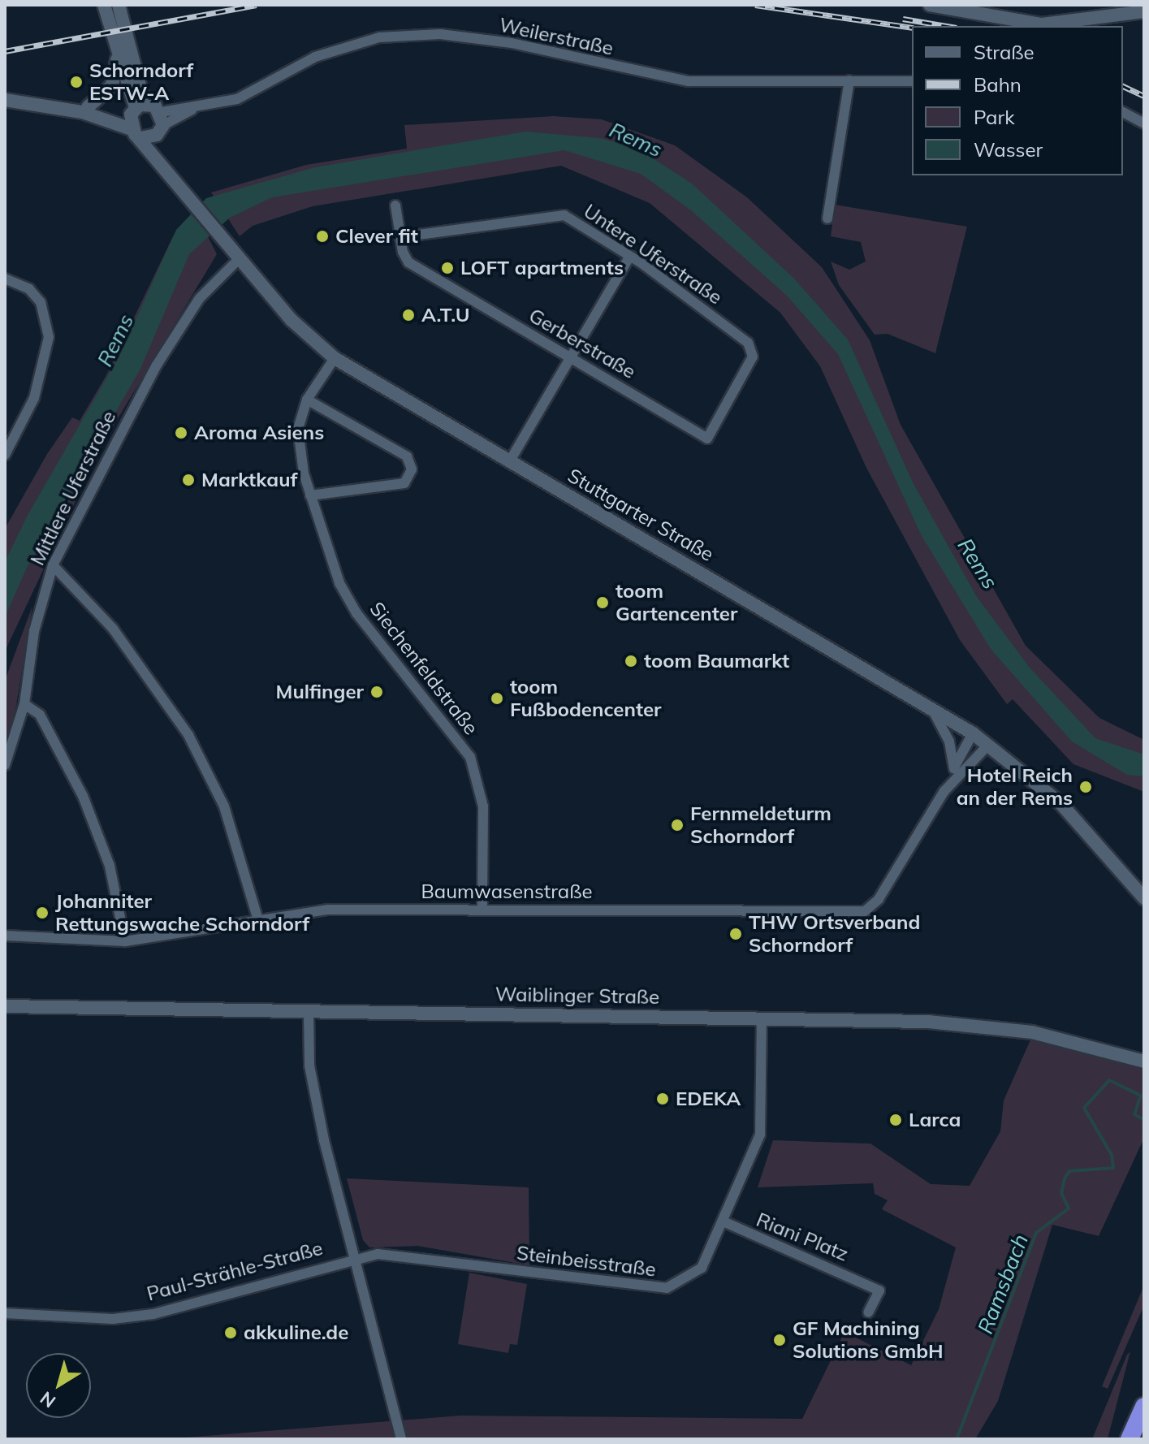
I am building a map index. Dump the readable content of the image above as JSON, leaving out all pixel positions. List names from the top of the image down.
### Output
{
  "streets": {
    "main road": ["Stuttgarter Straße", "Waiblinger Straße"],
    "street": [
      "Weilerstraße",
      "Untere Uferstraße",
      "Gerberstraße",
      "Mittlere Uferstraße",
      "Siechenfeldstraße",
      "Baumwasenstraße",
      "Riani Platz",
      "Steinbeisstraße",
      "Paul-Strähle-Straße"
    ]
  },
  "crossings": [
    ["Weilerstraße", "Stuttgarter Straße"],
    ["Untere Uferstraße", "Gerberstraße"],
    ["Mittlere Uferstraße", "Stuttgarter Straße"],
    ["Stuttgarter Straße", "Siechenfeldstraße"],
    ["Stuttgarter Straße", "Baumwasenstraße"],
    ["Siechenfeldstraße", "Baumwasenstraße"],
    ["Waiblinger Straße", "Steinbeisstraße"],
    ["Riani Platz", "Steinbeisstraße"],
    ["Steinbeisstraße", "Paul-Strähle-Straße"]
  ],
  "water": ["Rems", "Ramsbach"],
  "places": [
    "Schorndorf ESTW-A",
    "Clever fit",
    "LOFT apartments",
    "A.T.U",
    "Aroma Asiens",
    "Marktkauf",
    "toom Gartencenter",
    "toom Baumarkt",
    "Mulfinger",
    "toom Fußbodencenter",
    "Hotel Reich an der Rems",
    "Fernmeldeturm Schorndorf",
    "Johanniter Rettungswache Schorndorf",
    "THW Ortsverband Schorndorf",
    "EDEKA",
    "Larca",
    "akkuline.de",
    "GF Machining Solutions GmbH"
  ],
  "legend": [
    "Straße",
    "Bahn",
    "Park",
    "Wasser"
  ],
  "north": "bottom left"
}
